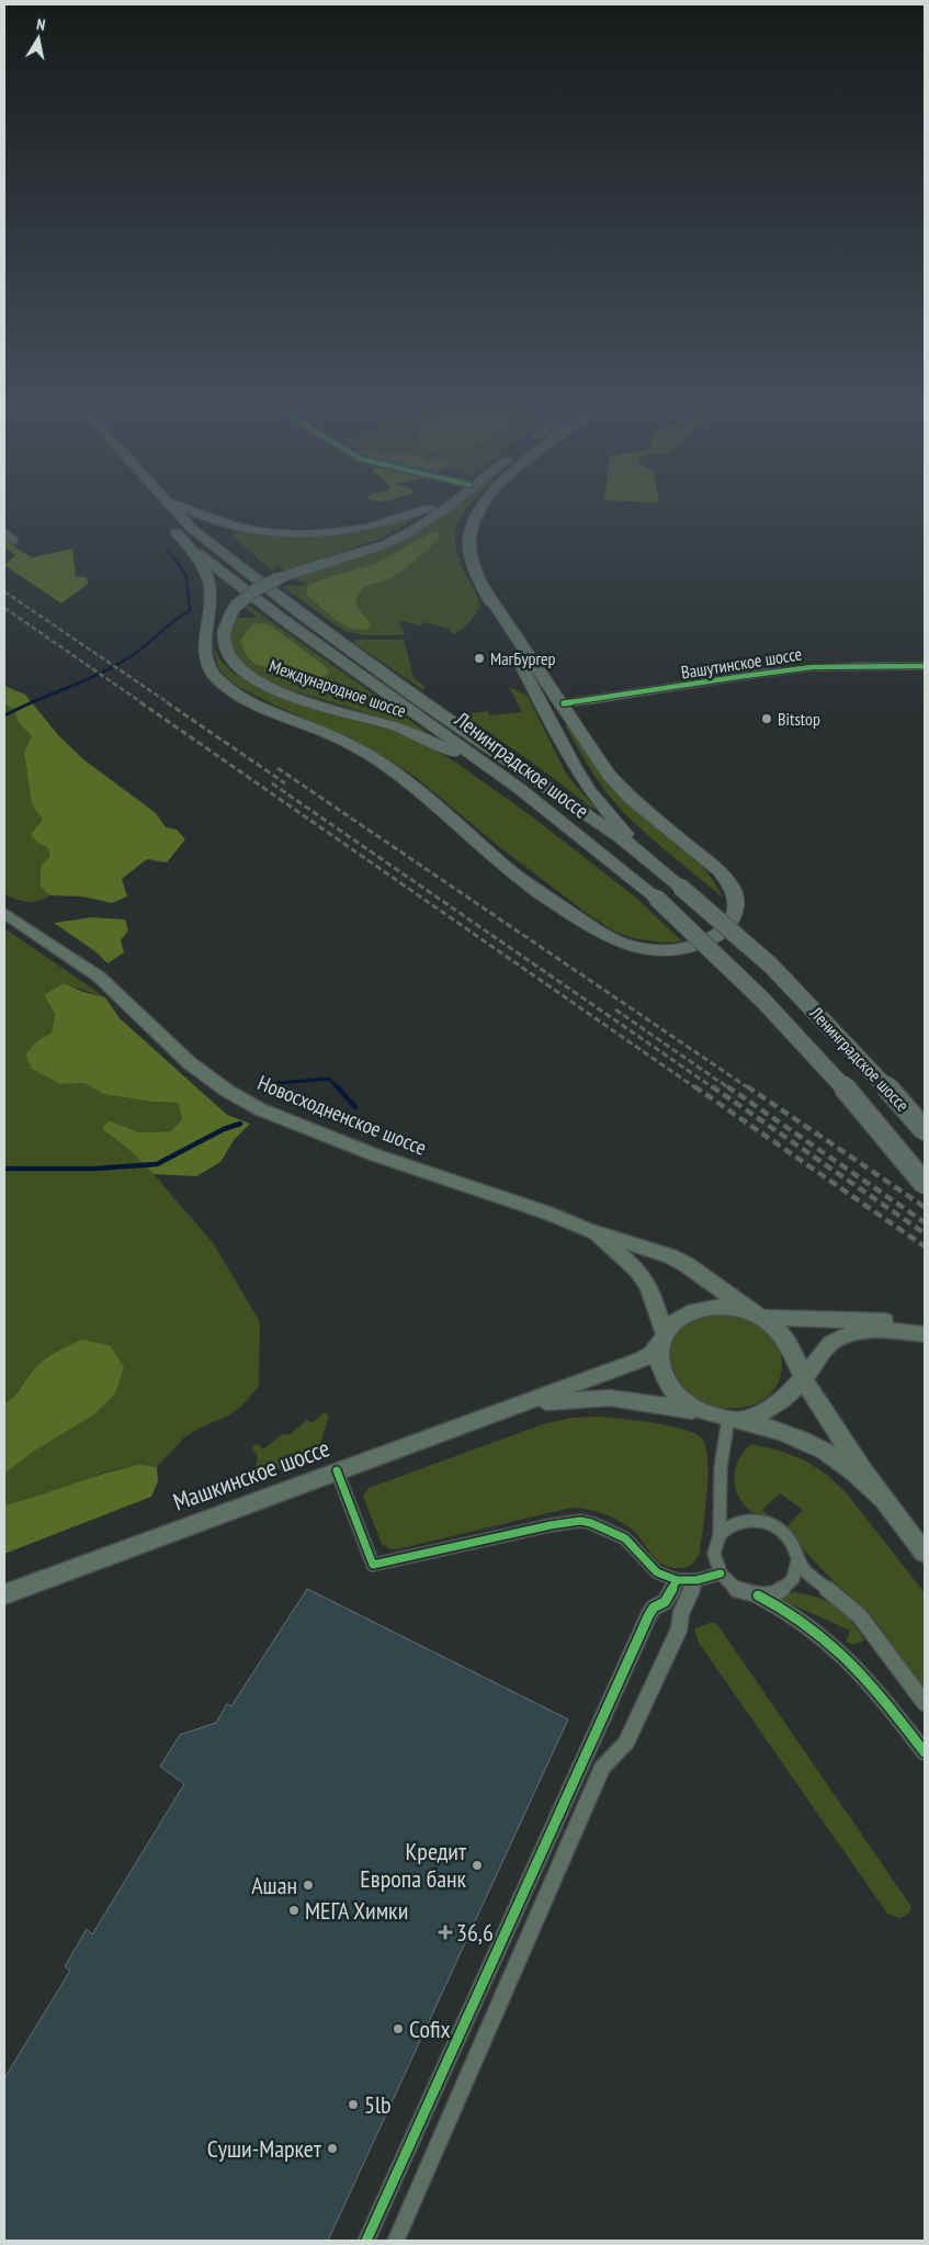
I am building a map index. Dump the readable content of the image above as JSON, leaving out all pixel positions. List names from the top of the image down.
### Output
{
  "streets": {
    "highway": ["Международное шоссе", "Ленинградское шоссе"],
    "main road": ["Новосходненское шоссе", "Машкинское шоссе"],
    "street": ["Вашутинское шоссе"]
  },
  "crossings": [
    ["Вашутинское шоссе", "Ленинградское шоссе"],
    ["Международное шоссе", "Ленинградское шоссе"],
    ["Новосходненское шоссе", "Машкинское шоссе"]
  ],
  "places": {
    "other": [
      "МагБургер",
      "Bitstop",
      "Кредит Европа банк",
      "Ашан",
      "МЕГА Химки",
      "Cofix",
      "5lb",
      "Суши-Маркет"
    ],
    "health": ["36,6"]
  },
  "north": "top"
}
